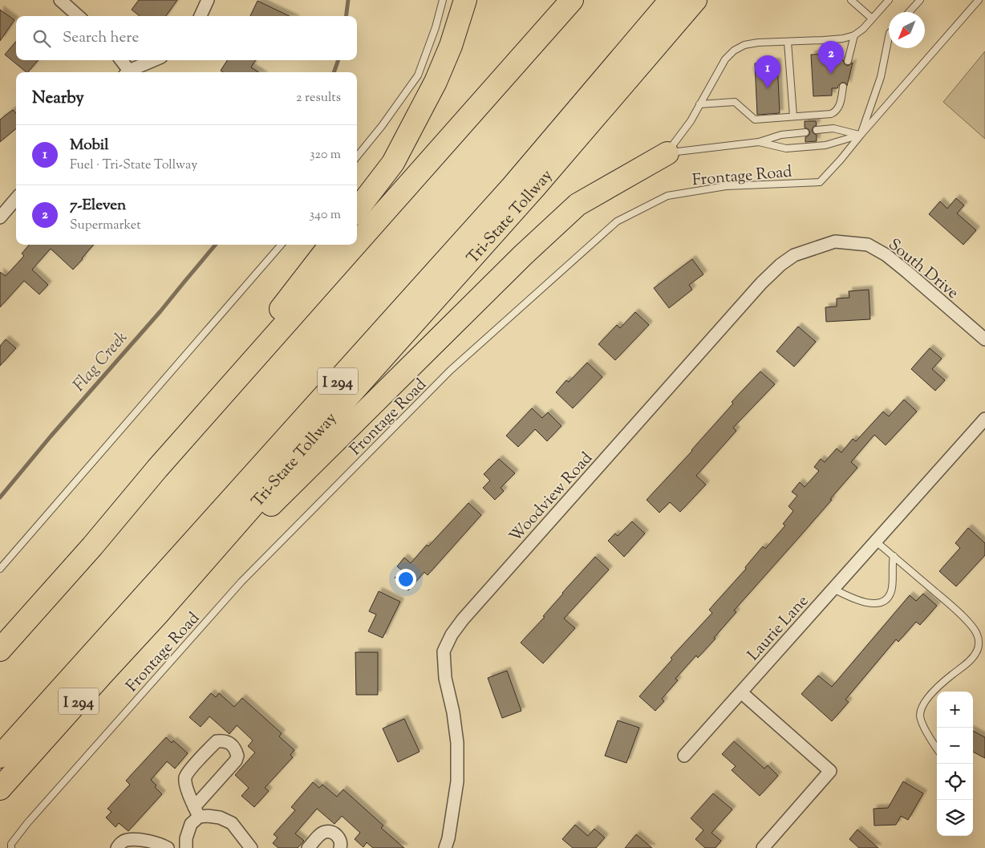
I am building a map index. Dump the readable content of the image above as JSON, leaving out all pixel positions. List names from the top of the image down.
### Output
{
  "streets": {
    "highway": ["Tri-State Tollway", "I 294"],
    "street": ["South Drive", "Woodview Road", "Laurie Lane"],
    "lane": ["Frontage Road"]
  },
  "crossings": [
    ["South Drive", "Woodview Road"]
  ],
  "water": ["Flag Creek"],
  "north": "bottom left",
  "page": {
    "search": "Search here",
    "pins": ["2", "1"],
    "heading": ["Nearby", "2 results"],
    "list": [
      {
        "mark": "1",
        "name": "Mobil",
        "note": "Fuel · Tri-State Tollway",
        "value": "320 m"
      },
      {
        "mark": "2",
        "name": "7-Eleven",
        "note": "Supermarket",
        "value": "340 m"
      }
    ],
    "map_buttons": ["+", "−"]
  }
}
